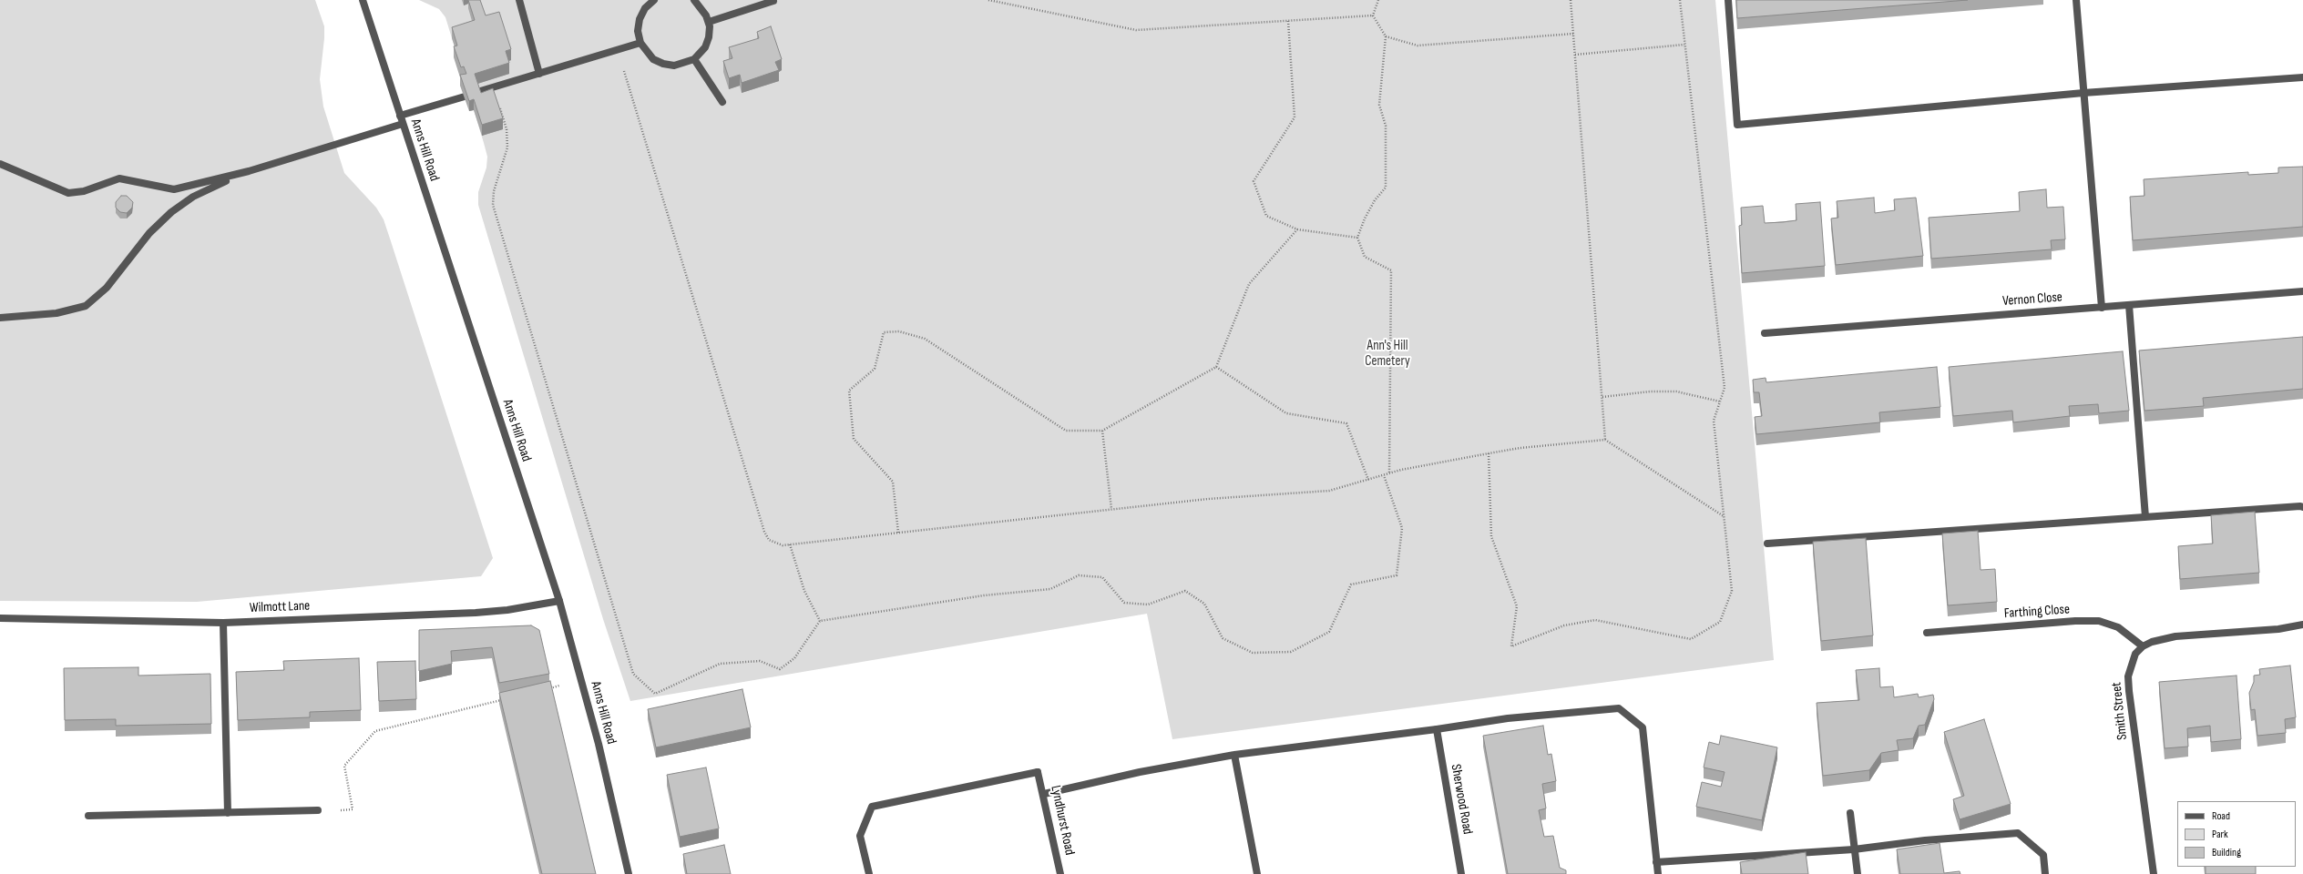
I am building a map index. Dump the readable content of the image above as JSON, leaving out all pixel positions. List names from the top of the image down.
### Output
{
  "streets": {
    "street": [
      "Anns Hill Road",
      "Vernon Close",
      "Wilmott Lane",
      "Farthing Close",
      "Smith Street",
      "Sherwood Road",
      "Lyndhurst Road"
    ]
  },
  "crossings": [
    ["Anns Hill Road", "Wilmott Lane"],
    ["Farthing Close", "Smith Street"]
  ],
  "parks": ["Ann's Hill Cemetery"],
  "legend": ["Road", "Park", "Building"]
}
